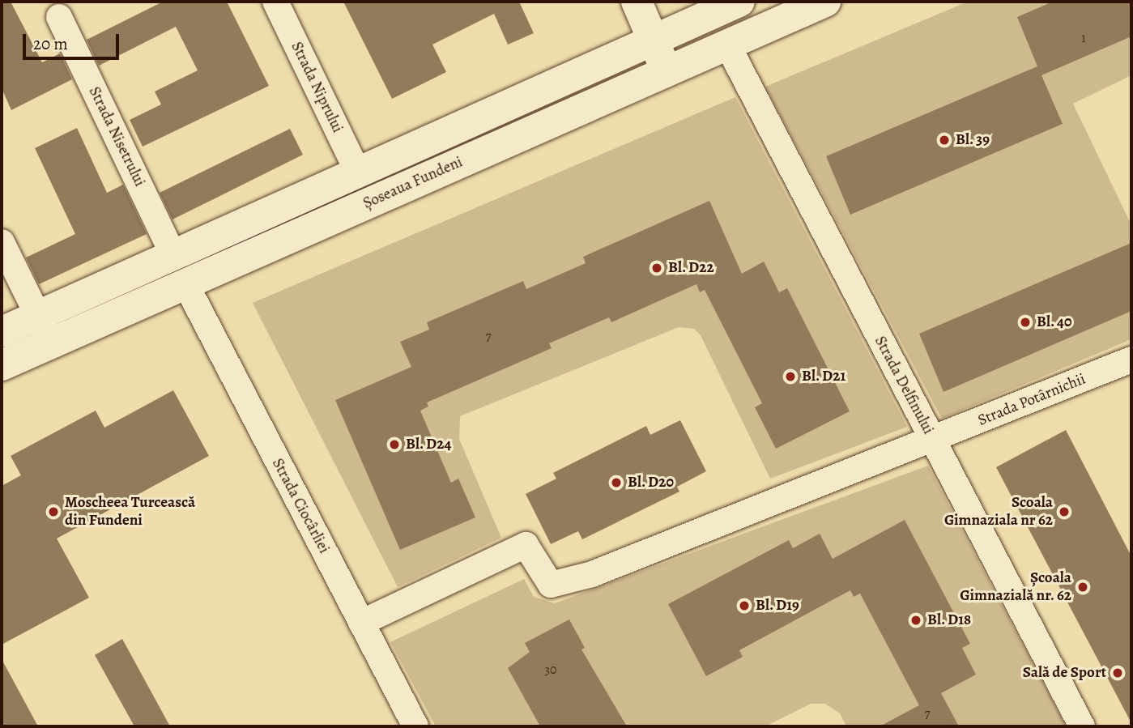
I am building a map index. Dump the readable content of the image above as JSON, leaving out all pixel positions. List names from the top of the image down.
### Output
{
  "streets": {
    "main road": ["Șoseaua Fundeni"],
    "street": [
      "Strada Niprului",
      "Strada Nisetrului",
      "Strada Delfinului",
      "Strada Potârnichii",
      "Strada Ciocârliei"
    ]
  },
  "crossings": [
    ["Strada Niprului", "Șoseaua Fundeni"],
    ["Strada Nisetrului", "Șoseaua Fundeni"],
    ["Șoseaua Fundeni", "Strada Delfinului"],
    ["Șoseaua Fundeni", "Strada Ciocârliei"],
    ["Strada Delfinului", "Strada Potârnichii"],
    ["Strada Potârnichii", "Strada Ciocârliei"]
  ],
  "places": [
    "Bl. 39",
    "Bl. D22",
    "Bl. 40",
    "Bl. D21",
    "Bl. D24",
    "Bl. D20",
    "Moscheea Turcească din Fundeni",
    "Scoala Gimnaziala nr 62",
    "Școala Gimnazială nr. 62",
    "Bl. D19",
    "Bl. D18",
    "Sală de Sport"
  ],
  "house_numbers": [
    "1",
    "7",
    "30",
    "7"
  ],
  "scale_bar": "20 m"
}
